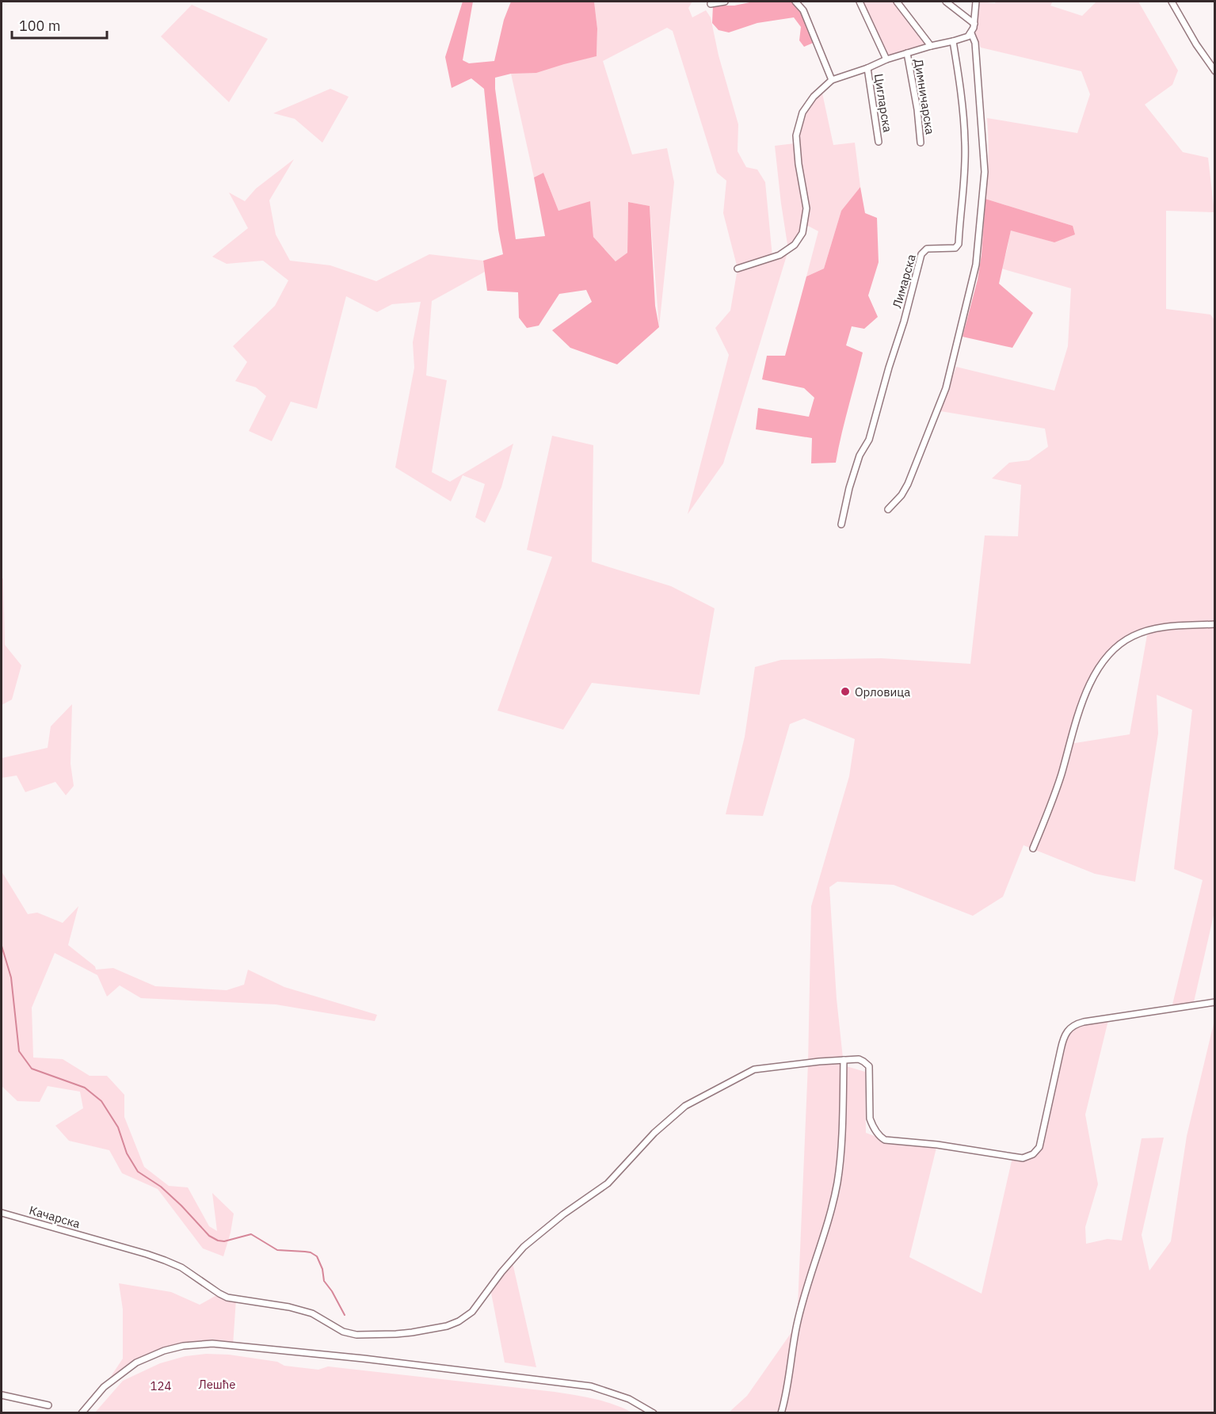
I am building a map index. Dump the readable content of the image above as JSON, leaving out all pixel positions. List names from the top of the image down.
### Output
{
  "streets": {
    "street": [
      "Димничарска",
      "Цигларска",
      "Лимарска",
      "Качарска"
    ]
  },
  "parks": ["Лешће", "124"],
  "places": ["Орловица"],
  "scale_bar": "100 m"
}
